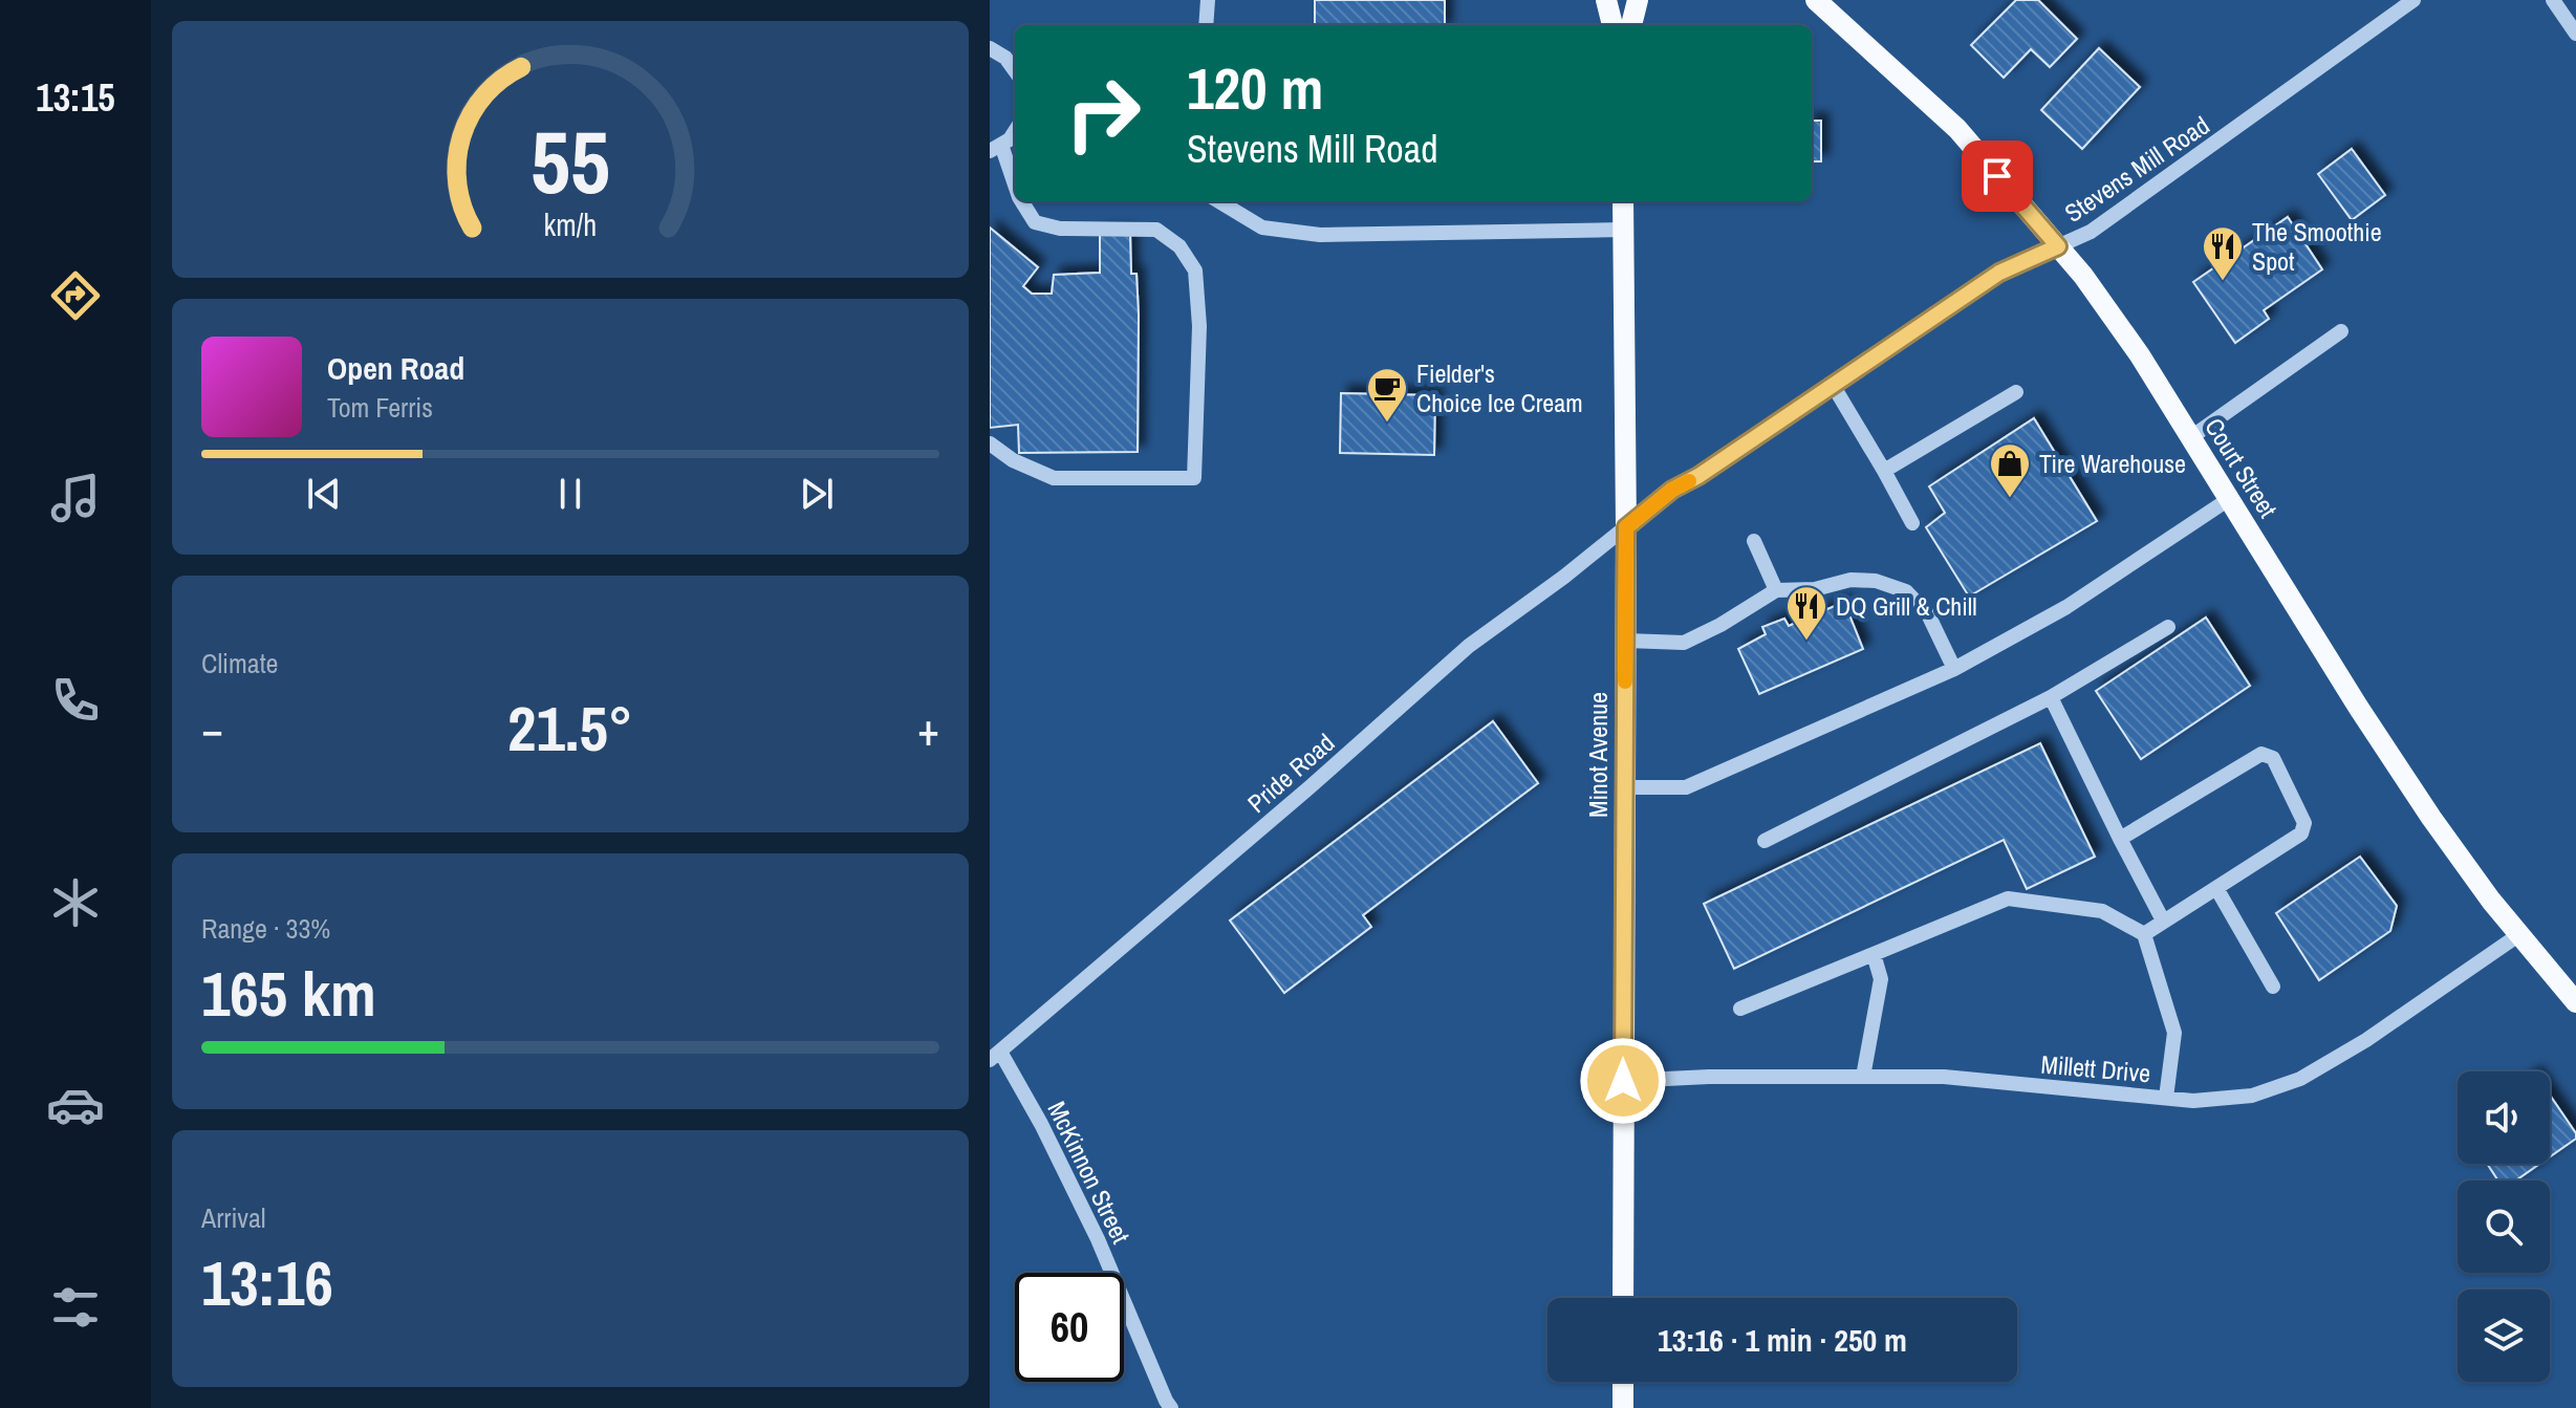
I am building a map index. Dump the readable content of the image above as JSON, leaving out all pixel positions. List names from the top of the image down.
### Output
{
  "streets": {
    "main road": ["Court Street", "Minot Avenue"],
    "street": [
      "Stevens Mill Road",
      "Pride Road",
      "Millett Drive",
      "McKinnon Street"
    ]
  },
  "crossings": [
    ["Stevens Mill Road", "Court Street"],
    ["Stevens Mill Road", "Minot Avenue"],
    ["Stevens Mill Road", "Pride Road"],
    ["Court Street", "Millett Drive"],
    ["Minot Avenue", "Pride Road"],
    ["Minot Avenue", "Millett Drive"],
    ["Pride Road", "McKinnon Street"]
  ],
  "places": {
    "restaurant": ["The Smoothie Spot", "DQ Grill & Chill"],
    "cafe": ["Fielder's Choice Ice Cream"],
    "shop": ["Tire Warehouse"]
  },
  "page": {
    "tabs": "13:15",
    "turn": ["120 m", "Stevens Mill Road"],
    "song": ["Open Road", "Tom Ferris"],
    "tile": [
      "Climate",
      ["Range · 33%", "165 km"],
      ["Arrival", "13:16"]
    ],
    "heat": ["−", "21.5°", "+"],
    "limit": "60",
    "trip": "13:16 · 1 min · 250 m",
    "gauge": ["55", "km/h"]
  }
}
